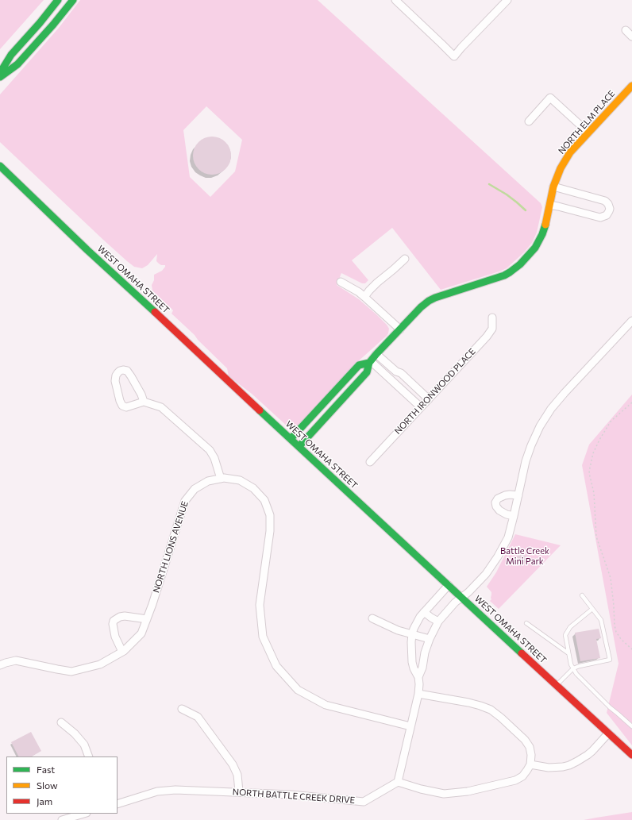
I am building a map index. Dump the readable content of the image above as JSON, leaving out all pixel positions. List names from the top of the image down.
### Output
{
  "streets": {
    "main road": ["NORTH ELM PLACE", "WEST OMAHA STREET"],
    "street": ["NORTH IRONWOOD PLACE", "NORTH LIONS AVENUE", "NORTH BATTLE CREEK DRIVE"]
  },
  "crossings": [
    ["NORTH ELM PLACE", "WEST OMAHA STREET"]
  ],
  "parks": ["Battle Creek Mini Park"],
  "legend": ["Fast", "Slow", "Jam"]
}
